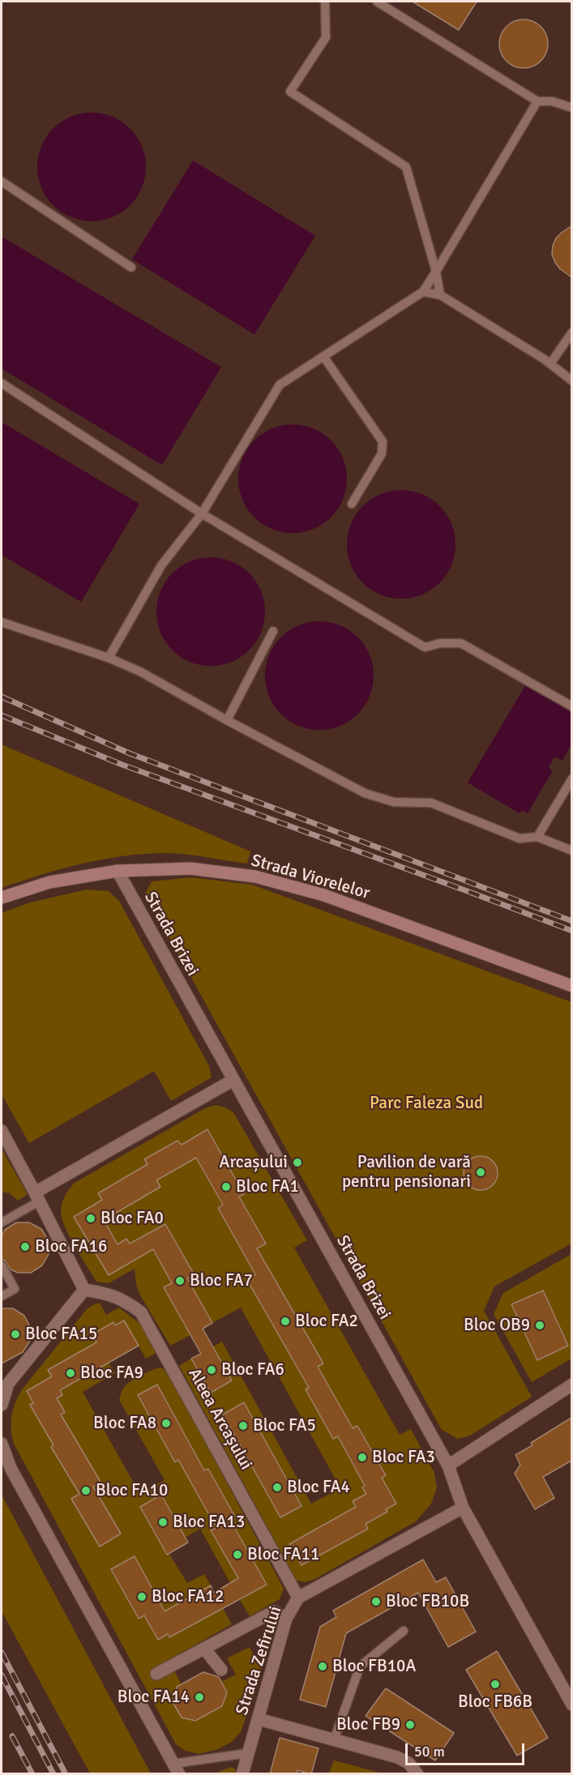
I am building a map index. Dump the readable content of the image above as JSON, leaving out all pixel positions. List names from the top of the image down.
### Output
{
  "streets": {
    "street": [
      "Strada Viorelelor",
      "Strada Brizei",
      "Aleea Arcașului",
      "Strada Zefirului"
    ]
  },
  "crossings": [
    ["Strada Viorelelor", "Strada Brizei"],
    ["Strada Brizei", "Strada Zefirului"],
    ["Aleea Arcașului", "Strada Zefirului"]
  ],
  "parks": ["Parc Faleza Sud"],
  "places": [
    "Arcașului",
    "Pavilion de vară pentru pensionari",
    "Bloc FA1",
    "Bloc FA0",
    "Bloc FA16",
    "Bloc FA7",
    "Bloc FA2",
    "Bloc OB9",
    "Bloc FA15",
    "Bloc FA6",
    "Bloc FA9",
    "Bloc FA8",
    "Bloc FA5",
    "Bloc FA3",
    "Bloc FA4",
    "Bloc FA10",
    "Bloc FA13",
    "Bloc FA11",
    "Bloc FA12",
    "Bloc FB10B",
    "Bloc FB10A",
    "Bloc FB6B",
    "Bloc FA14",
    "Bloc FB9"
  ],
  "scale_bar": "50 m"
}
